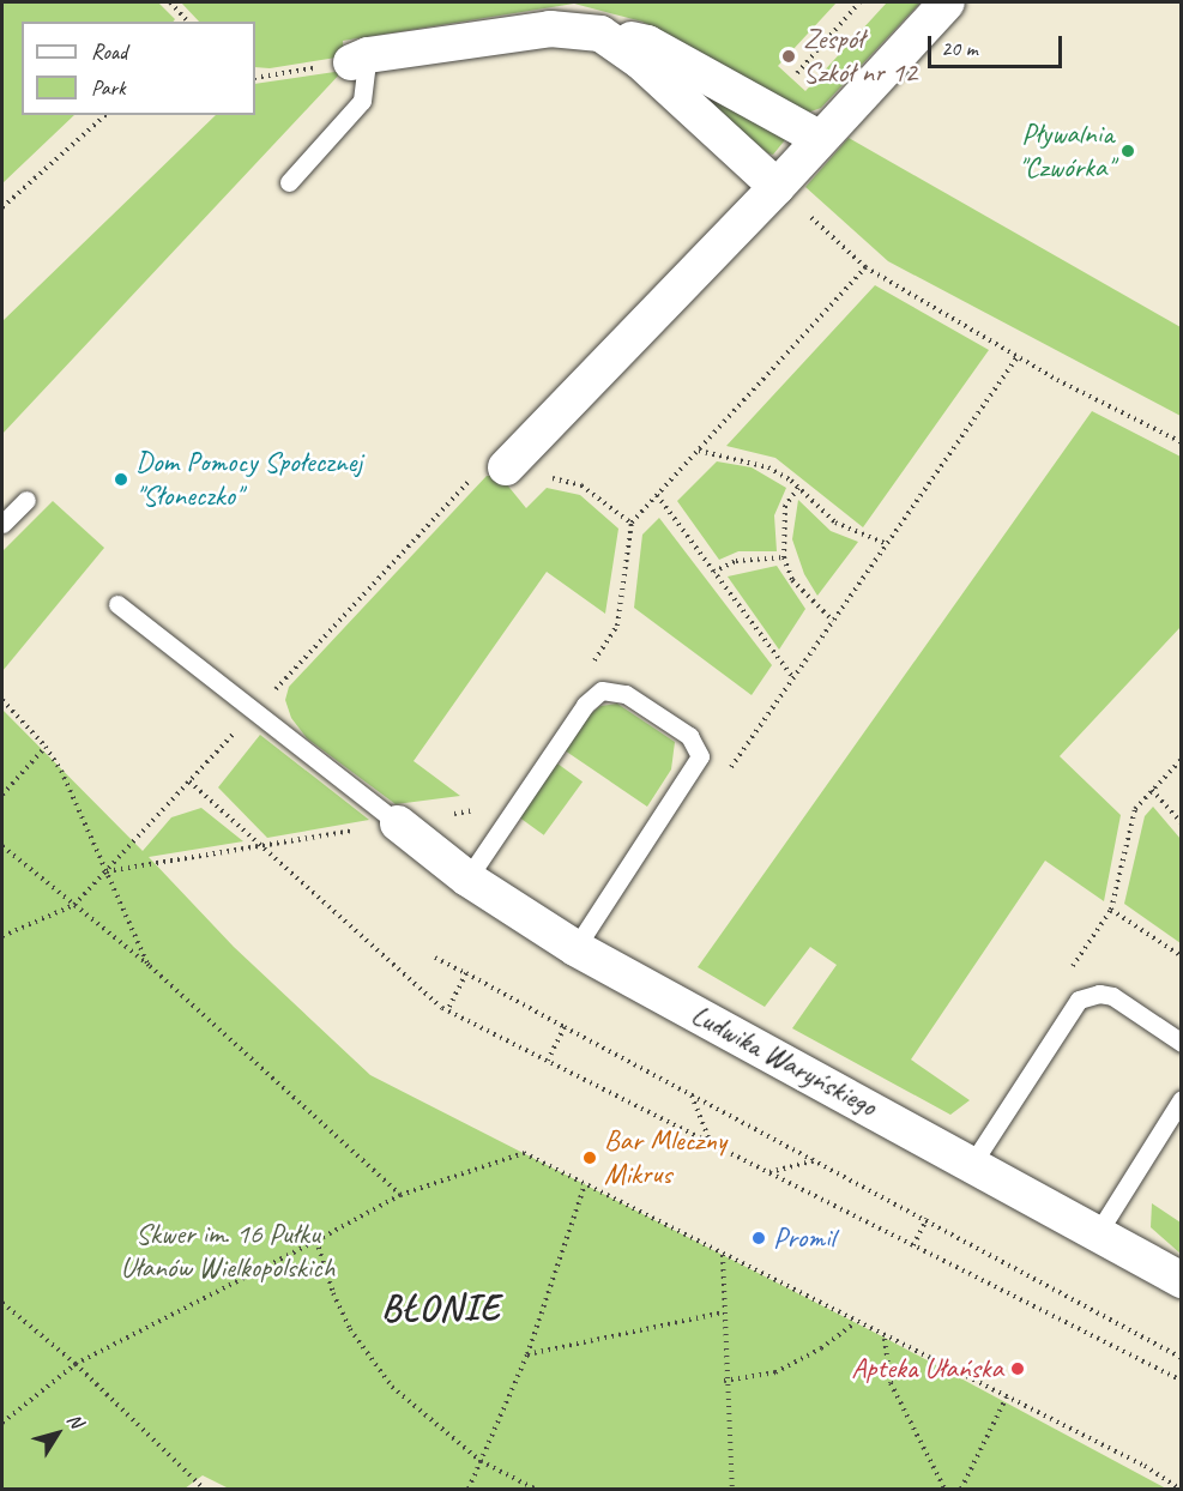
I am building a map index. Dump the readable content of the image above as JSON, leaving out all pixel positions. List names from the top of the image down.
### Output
{
  "streets": {
    "street": ["Ludwika Waryńskiego"]
  },
  "districts": ["BŁONIE"],
  "parks": ["Skwer im. 16 Pułku Ułanów Wielkopolskich"],
  "places": [
    "Zespół Szkół nr 12",
    "Pływalnia \"Czwórka\"",
    "Dom Pomocy Społecznej \"Słoneczko\"",
    "Bar Mleczny Mikrus",
    "Promil",
    "Apteka Ułańska"
  ],
  "legend": ["Road", "Park"],
  "scale_bar": "20 m",
  "north": "top right"
}
